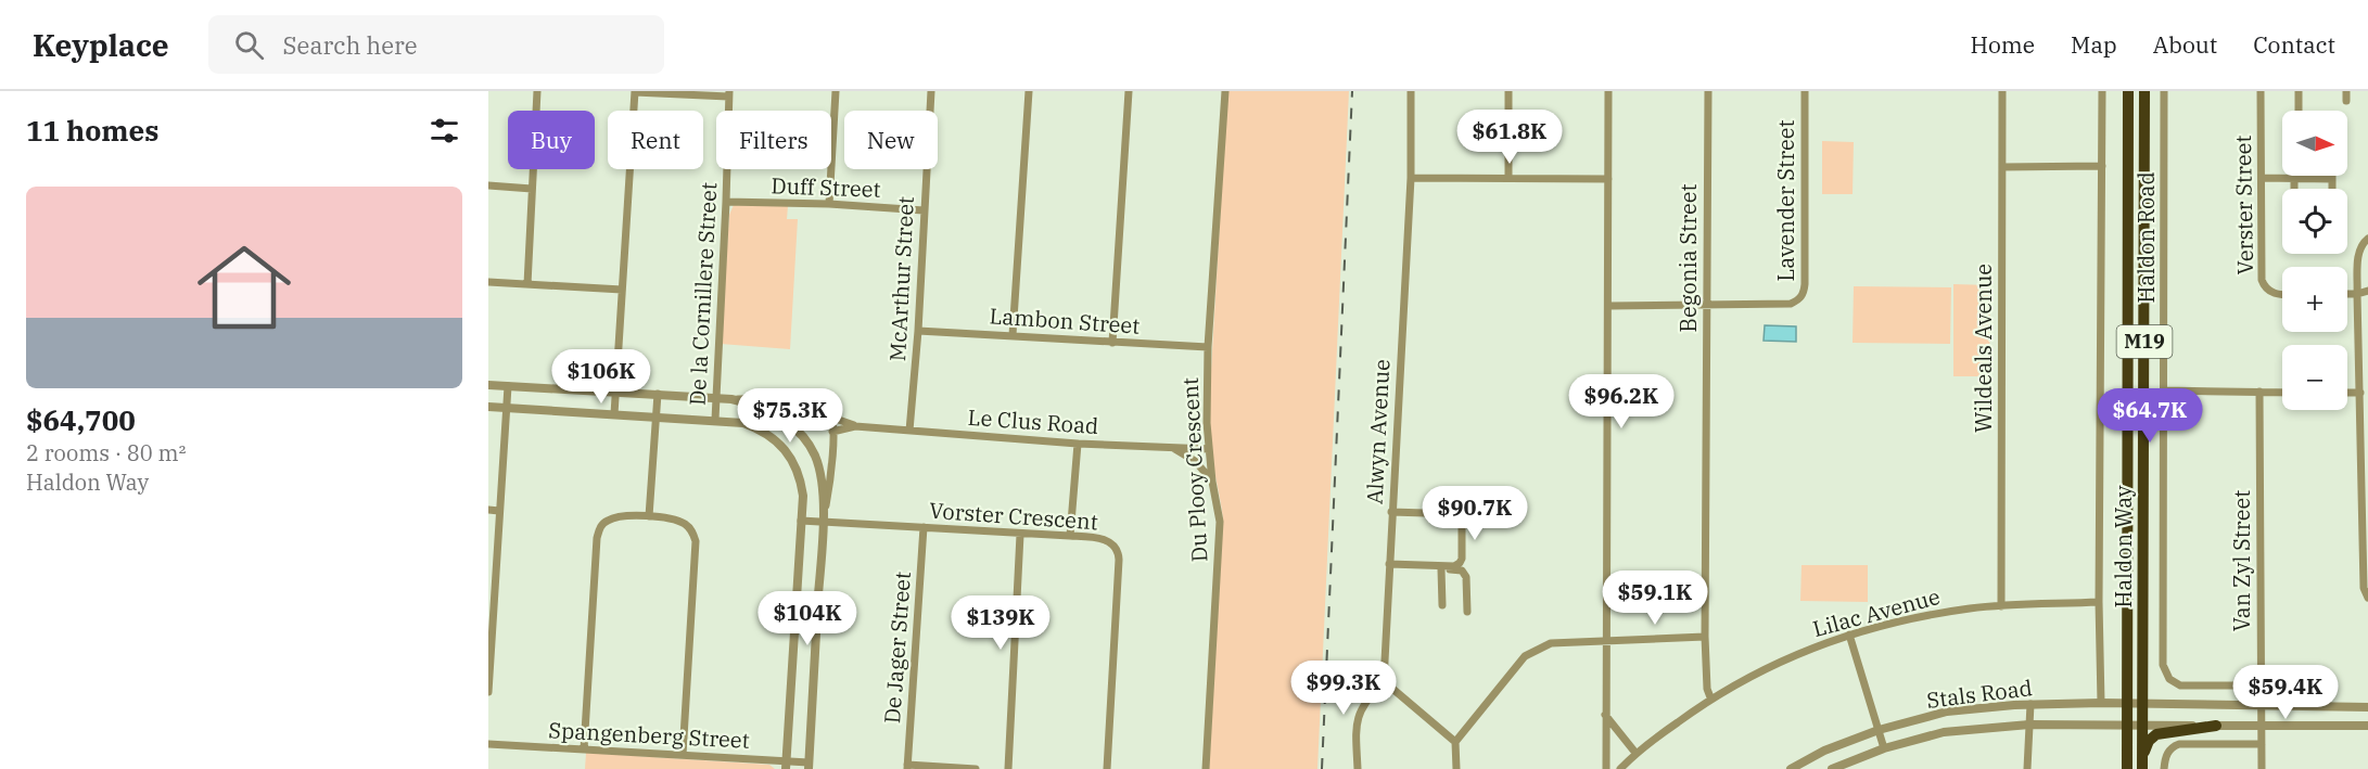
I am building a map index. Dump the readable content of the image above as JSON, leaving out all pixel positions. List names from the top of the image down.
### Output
{
  "streets": {
    "highway": ["M19", "Haldon Way"],
    "street": [
      "Duff Street",
      "Lavender Street",
      "Verster Street",
      "Haldon Road",
      "Begonia Street",
      "McArthur Street",
      "De la Cornillere Street",
      "Lambon Street",
      "Wildeals Avenue",
      "Le Clus Road",
      "Alwyn Avenue",
      "Du Plooy Crescent",
      "Vorster Crescent",
      "Van Zyl Street",
      "Lilac Avenue",
      "De Jager Street",
      "Stals Road",
      "Spangenberg Street"
    ]
  },
  "crossings": [
    ["Duff Street", "McArthur Street"],
    ["Duff Street", "De la Cornillere Street"],
    ["Lavender Street", "Begonia Street"],
    ["Haldon Road", "Van Zyl Street"],
    ["Begonia Street", "Lilac Avenue"],
    ["McArthur Street", "Lambon Street"],
    ["McArthur Street", "Le Clus Road"],
    ["Lambon Street", "Du Plooy Crescent"],
    ["Wildeals Avenue", "Lilac Avenue"],
    ["Le Clus Road", "Du Plooy Crescent"],
    ["Vorster Crescent", "De Jager Street"],
    ["Haldon Way", "Stals Road"],
    ["Van Zyl Street", "Stals Road"]
  ],
  "north": "right",
  "page": {
    "header": "Keyplace",
    "search": "Search here",
    "nav": [
      "Home",
      "Map",
      "About",
      "Contact"
    ],
    "heading": "11 homes",
    "price": [
      "$61.8K",
      "$106K",
      "$96.2K",
      "$75.3K",
      "$64.7K",
      "$90.7K",
      "$59.1K",
      "$104K",
      "$139K",
      "$99.3K",
      "$59.4K"
    ],
    "map_buttons": ["+", "−"],
    "chip": [
      "Buy",
      "Rent",
      "Filters",
      "New"
    ],
    "list": [
      {
        "name": "$64,700",
        "note": "2 rooms · 80 m² · Haldon Way"
      }
    ]
  }
}
